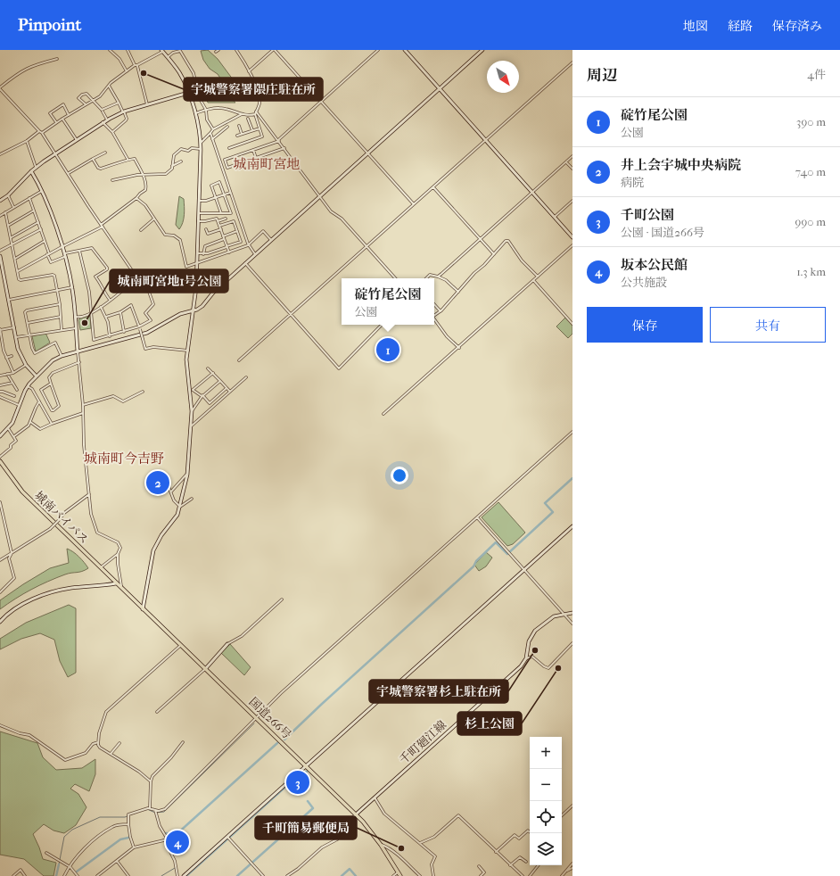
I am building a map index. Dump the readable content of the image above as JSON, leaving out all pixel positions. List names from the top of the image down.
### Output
{
  "streets": {
    "highway": ["城南バイパス", "国道266号"],
    "street": ["千町廻江線"]
  },
  "crossings": [
    ["城南バイパス", "国道266号"],
    ["国道266号", "千町廻江線"]
  ],
  "districts": ["城南町宮地", "城南町今吉野"],
  "places": [
    "宇城警察署隈庄駐在所",
    "城南町宮地1号公園",
    "宇城警察署杉上駐在所",
    "杉上公園",
    "千町簡易郵便局"
  ],
  "north": "bottom right",
  "page": {
    "header": "Pinpoint",
    "nav": ["地図", "経路", "保存済み"],
    "heading": ["周辺", "4件"],
    "list": [
      {
        "mark": "1",
        "name": "碇竹尾公園",
        "note": "公園",
        "value": "390 m"
      },
      {
        "mark": "2",
        "name": "井上会宇城中央病院",
        "note": "病院",
        "value": "740 m"
      },
      {
        "mark": "3",
        "name": "千町公園",
        "note": "公園 · 国道266号",
        "value": "990 m"
      },
      {
        "mark": "4",
        "name": "坂本公民館",
        "note": "公共施設",
        "value": "1.3 km"
      }
    ],
    "popup": ["碇竹尾公園", "公園"],
    "buttons": ["保存", "共有"],
    "pins": [
      "1",
      "2",
      "3",
      "4"
    ],
    "map_buttons": ["+", "−"]
  }
}
